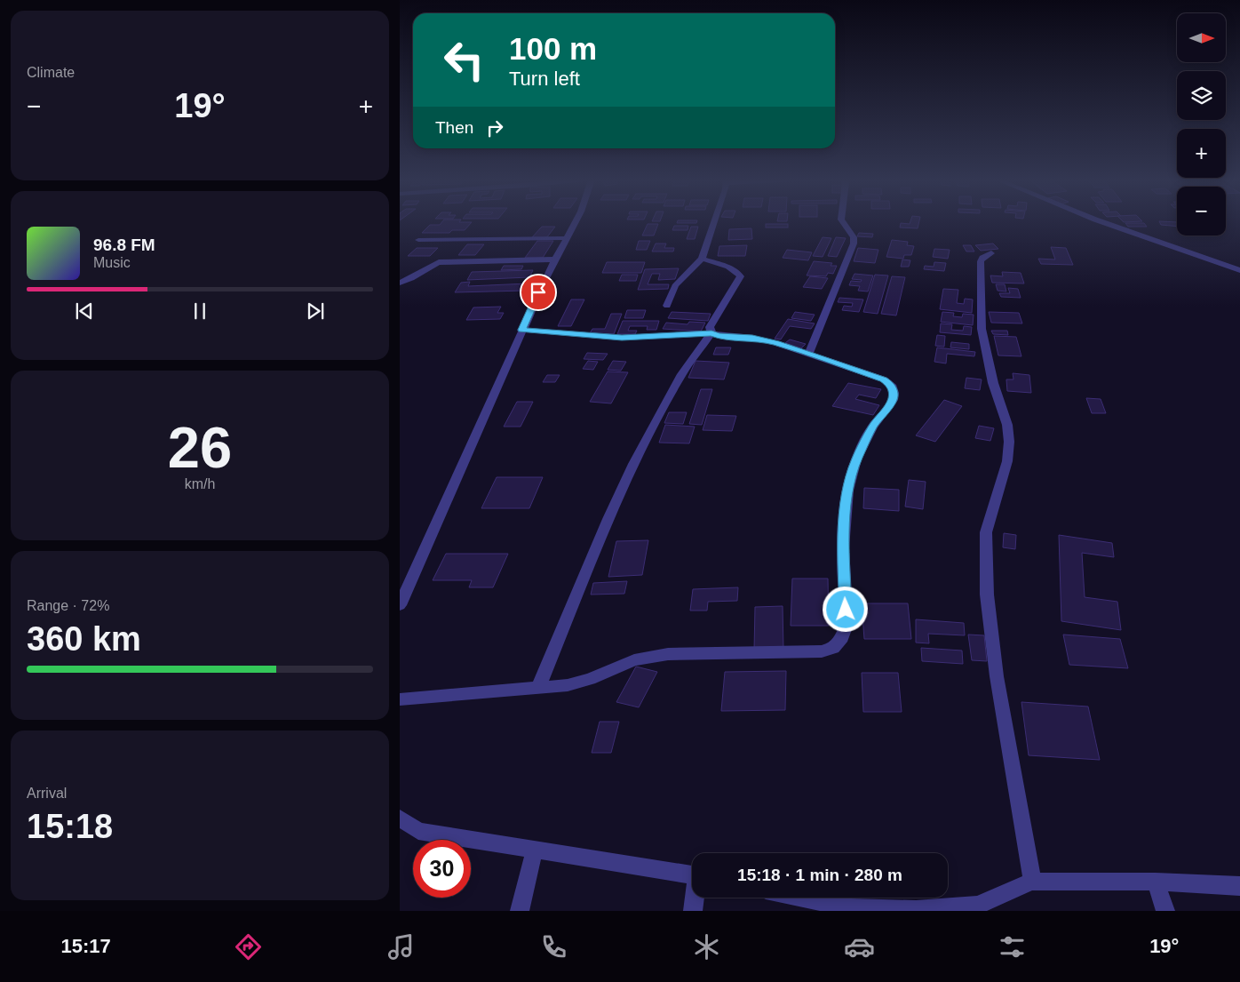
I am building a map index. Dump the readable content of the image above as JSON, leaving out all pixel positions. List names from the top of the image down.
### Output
{
  "north": "right",
  "page": {
    "tile": [
      "Climate",
      ["26", "km/h"],
      ["Range · 72%", "360 km"],
      ["Arrival", "15:18"]
    ],
    "map_buttons": ["+", "−"],
    "turn": ["100 m", "Turn left"],
    "heat": ["−", "19°", "+"],
    "then": "Then",
    "song": ["96.8 FM", "Music"],
    "limit": "30",
    "trip": "15:18 · 1 min · 280 m",
    "tabs": ["15:17", "19°"]
  }
}
